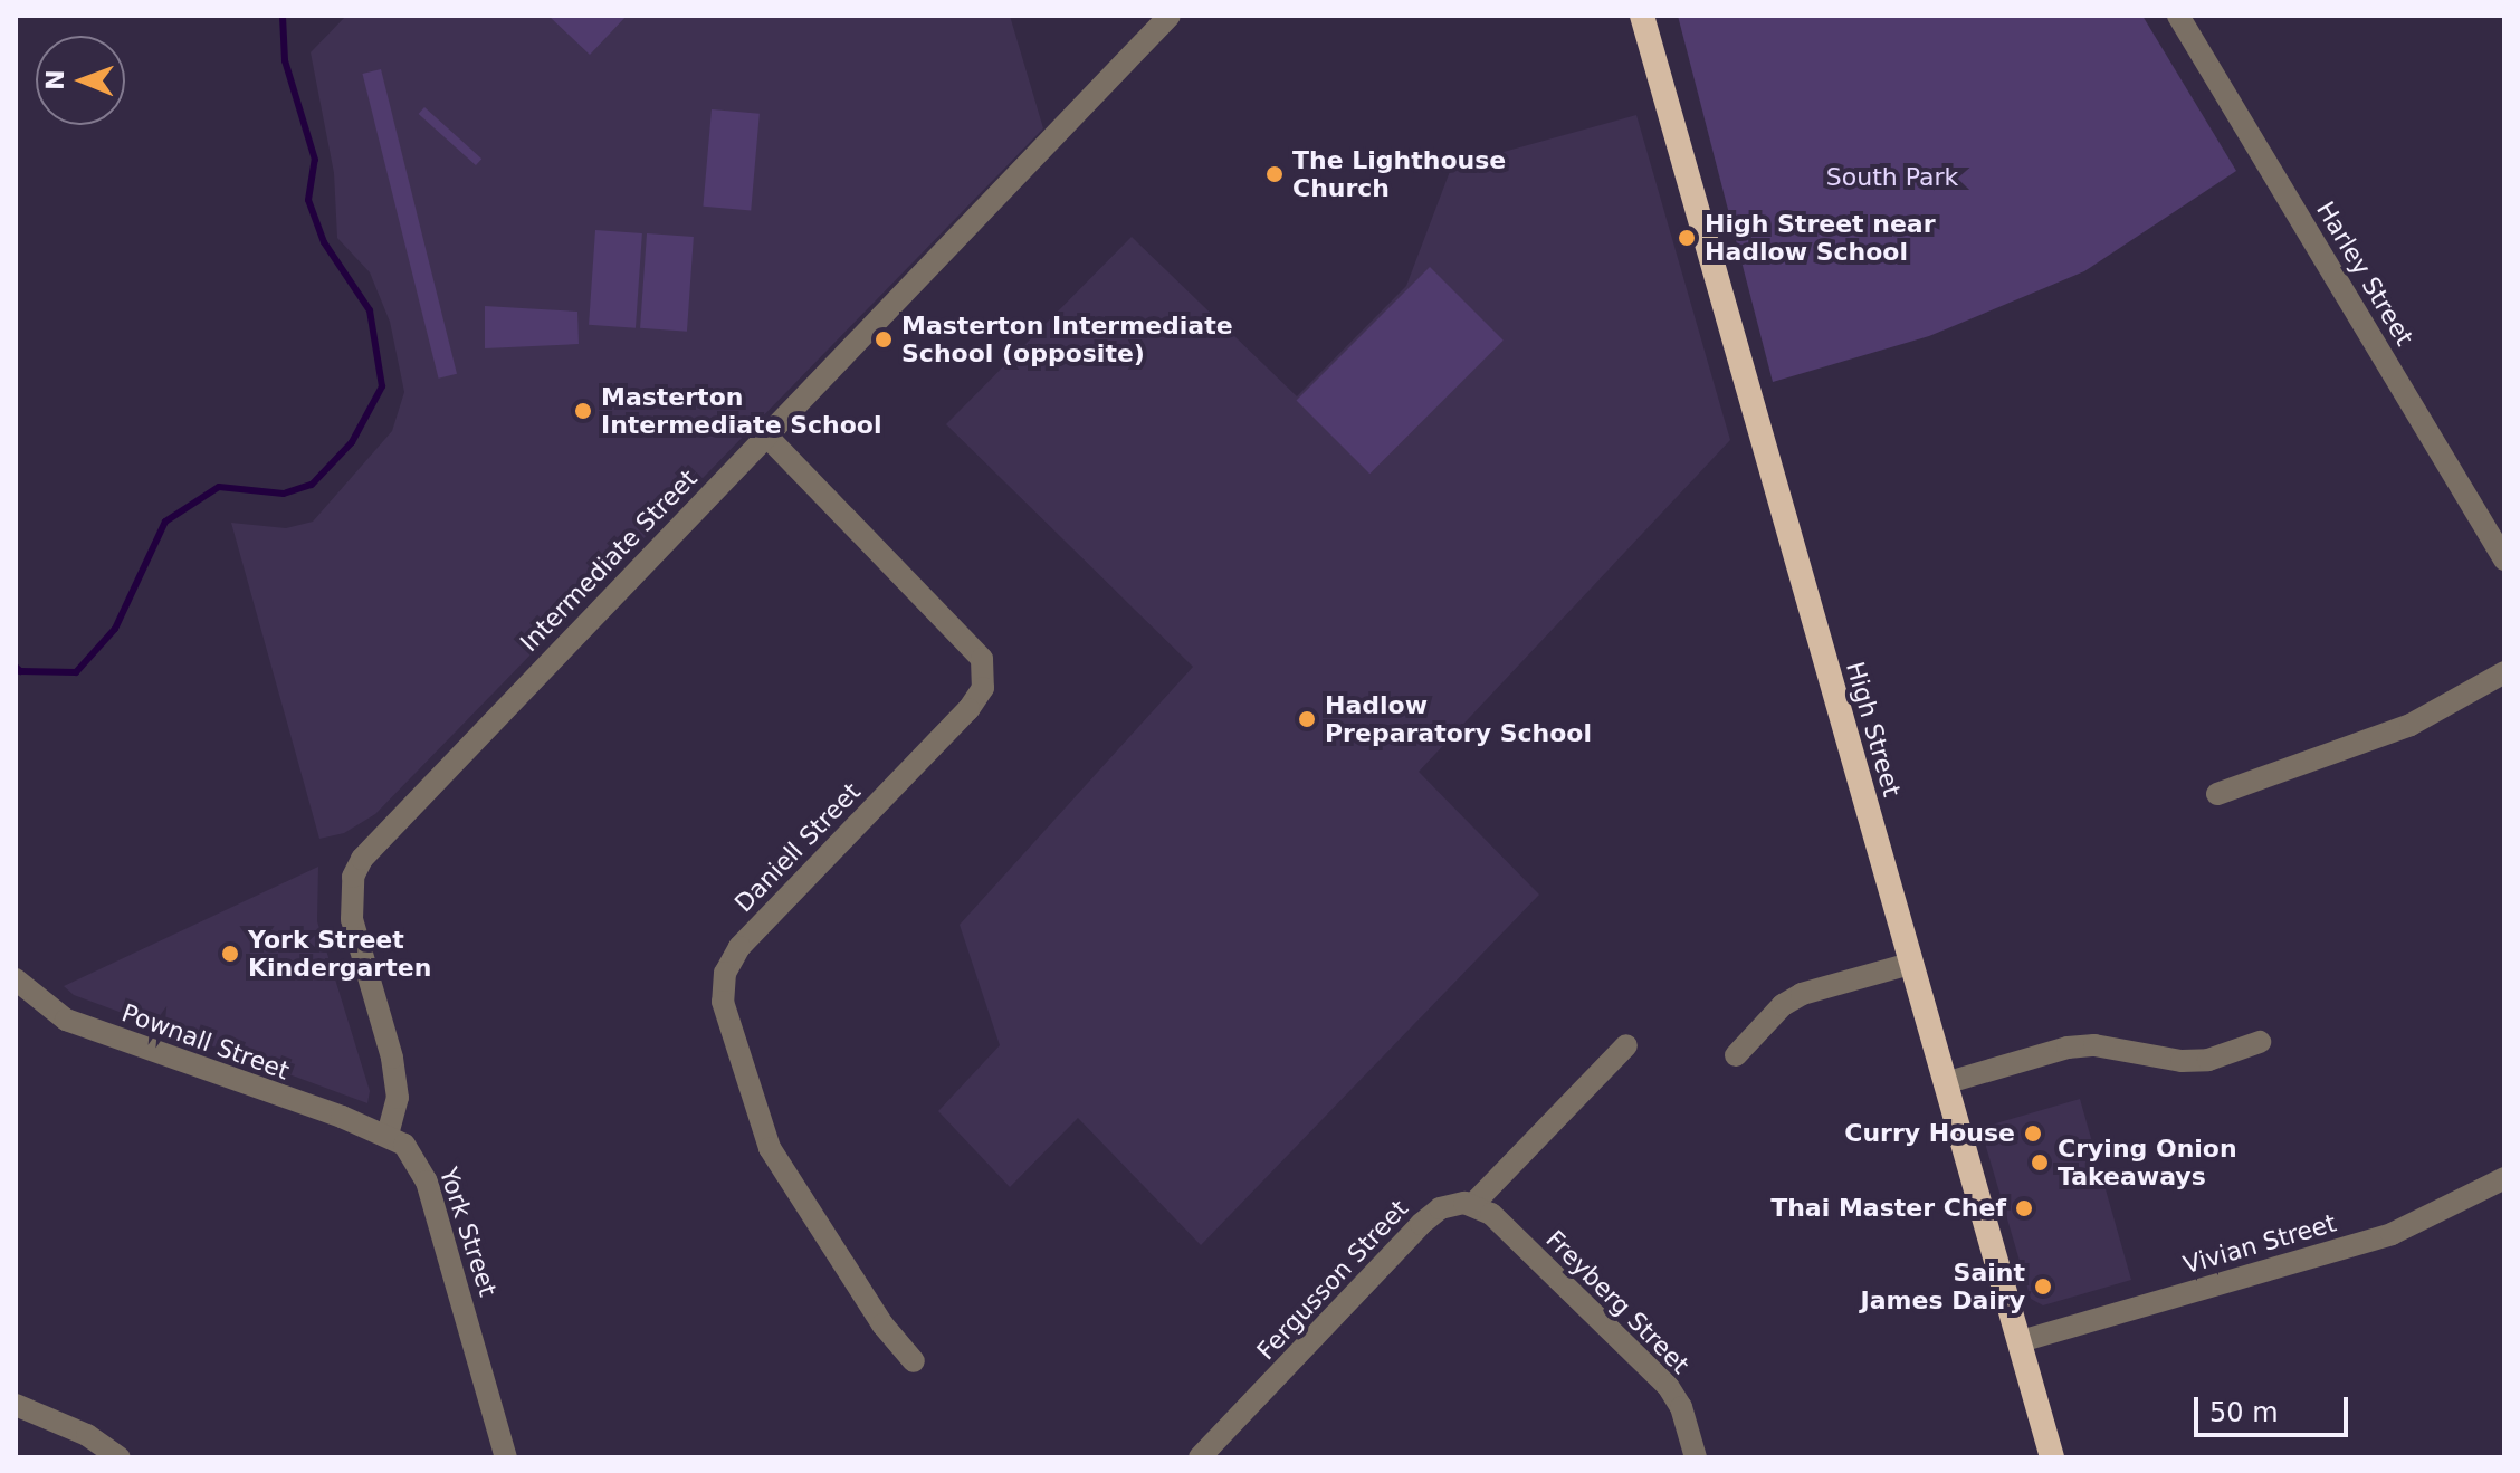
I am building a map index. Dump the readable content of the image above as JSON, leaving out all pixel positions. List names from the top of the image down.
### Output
{
  "streets": {
    "highway": ["High Street"],
    "street": [
      "Harley Street",
      "Intermediate Street",
      "Daniell Street",
      "Pownall Street",
      "York Street",
      "Vivian Street",
      "Fergusson Street",
      "Freyberg Street"
    ]
  },
  "crossings": [
    ["Intermediate Street", "Daniell Street"],
    ["Intermediate Street", "Pownall Street"],
    ["Intermediate Street", "York Street"],
    ["High Street", "Vivian Street"],
    ["Pownall Street", "York Street"],
    ["Fergusson Street", "Freyberg Street"]
  ],
  "parks": ["South Park"],
  "places": [
    "The Lighthouse Church",
    "High Street near Hadlow School",
    "Masterton Intermediate School (opposite)",
    "Masterton Intermediate School",
    "Hadlow Preparatory School",
    "York Street Kindergarten",
    "Curry House",
    "Crying Onion Takeaways",
    "Thai Master Chef",
    "Saint James Dairy"
  ],
  "scale_bar": "50 m",
  "north": "left"
}
